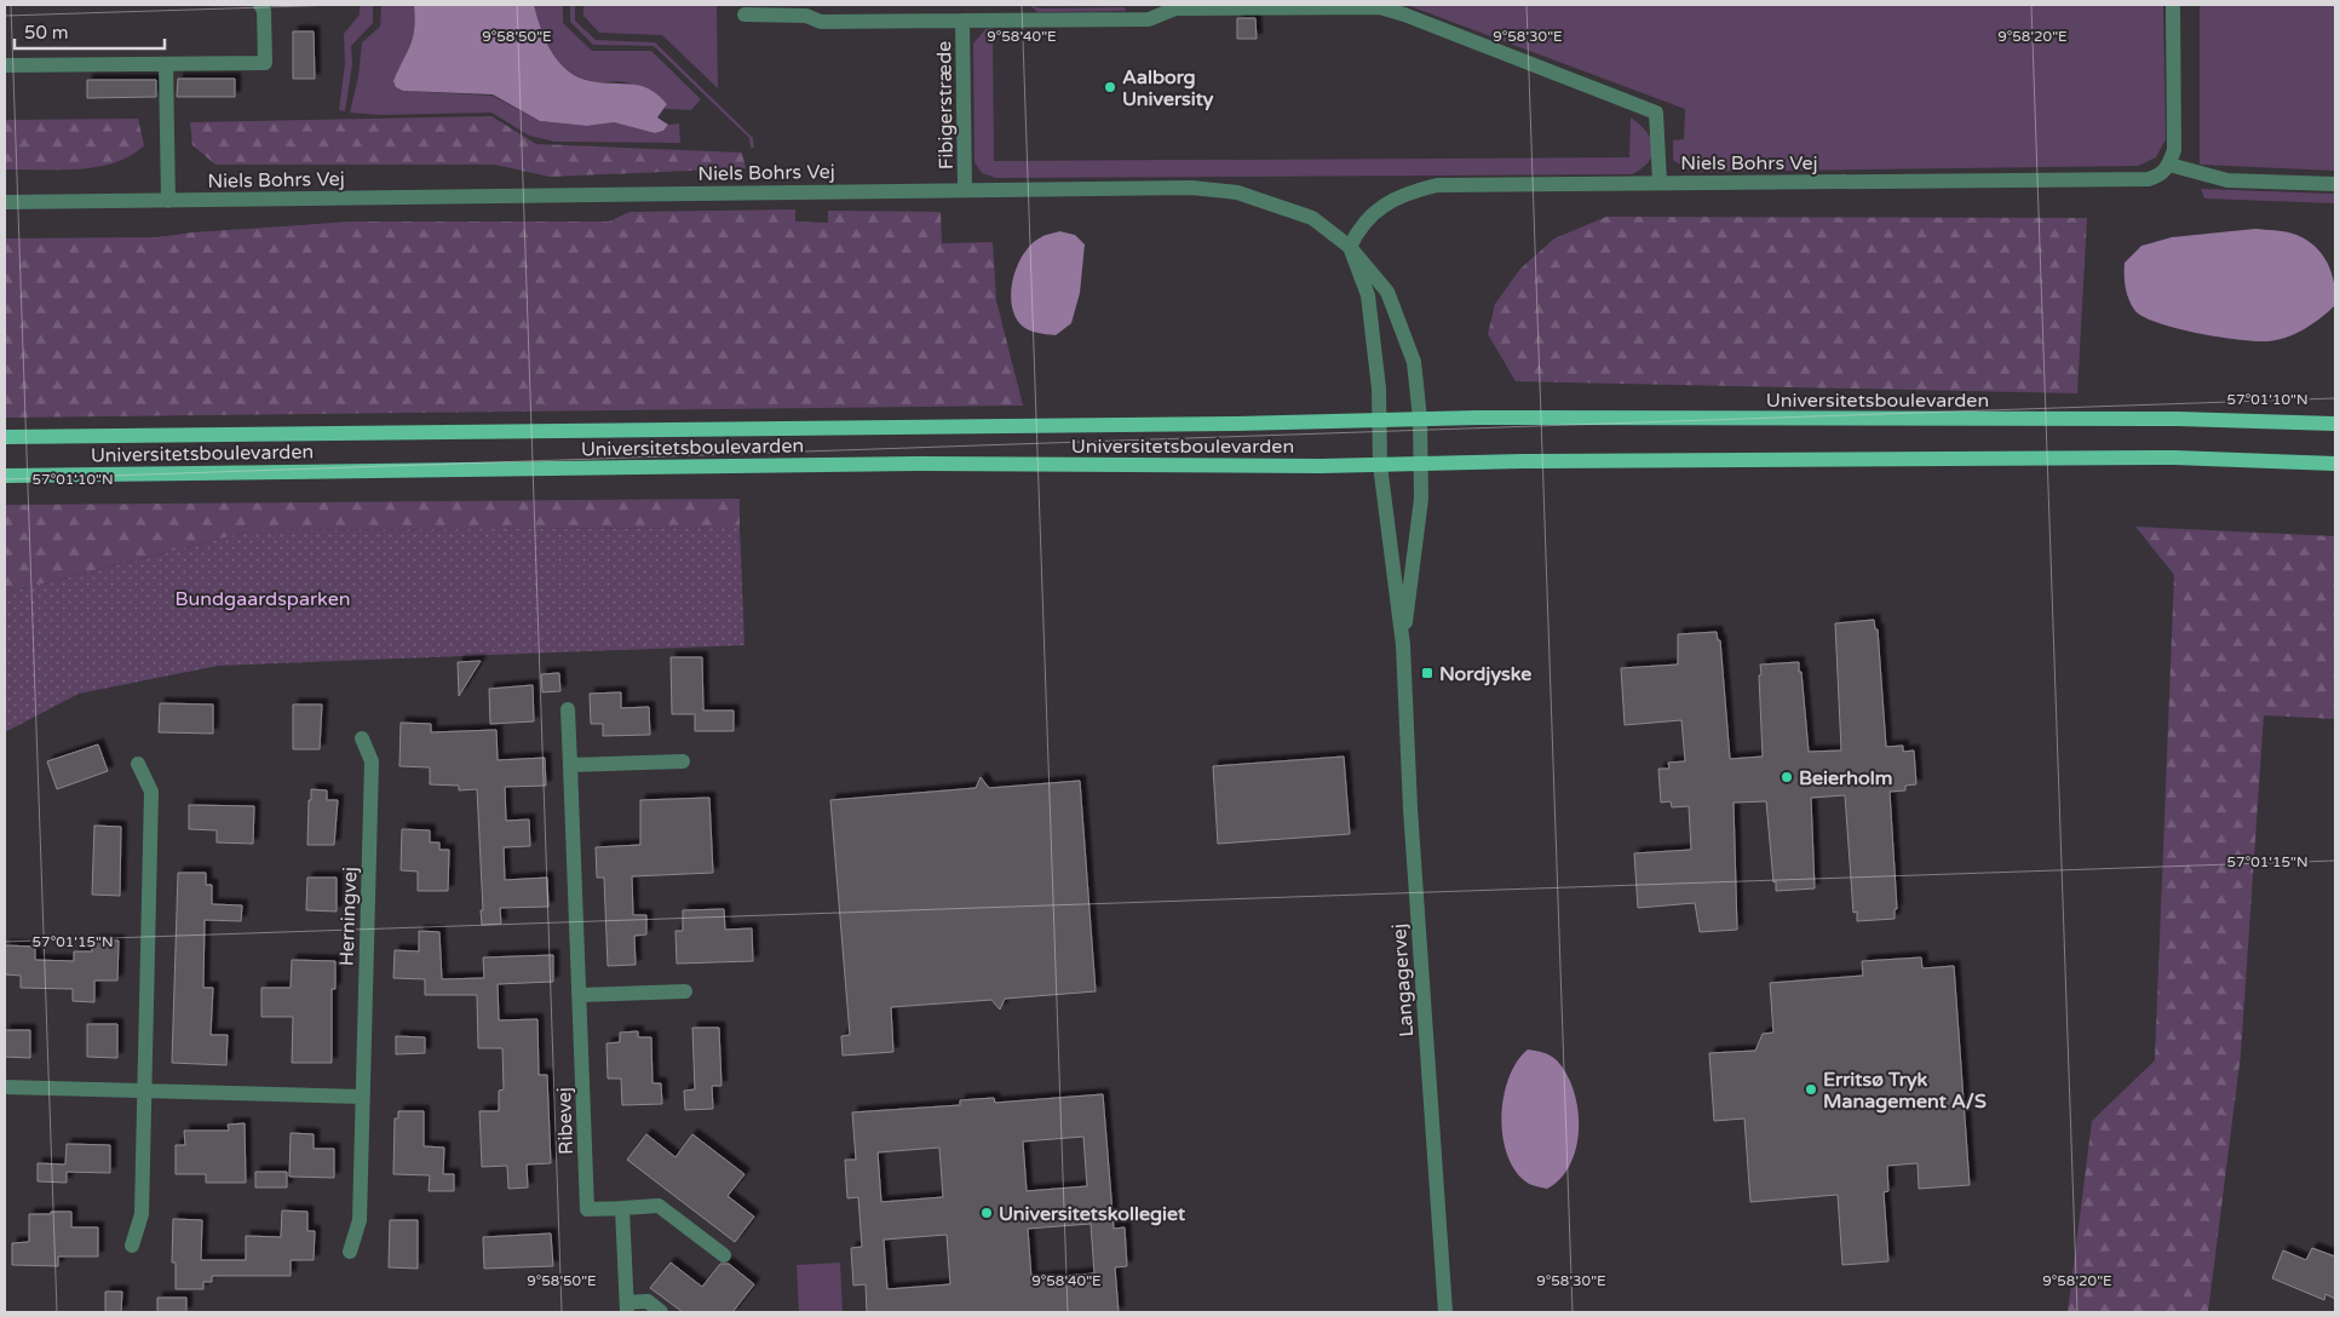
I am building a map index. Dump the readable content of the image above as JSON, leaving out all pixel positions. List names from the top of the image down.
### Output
{
  "streets": {
    "main road": ["Universitetsboulevarden"],
    "street": [
      "Fibigerstræde",
      "Niels Bohrs Vej",
      "Herningvej",
      "Langagervej",
      "Ribevej"
    ]
  },
  "crossings": [
    ["Fibigerstræde", "Niels Bohrs Vej"],
    ["Niels Bohrs Vej", "Universitetsboulevarden"],
    ["Niels Bohrs Vej", "Langagervej"],
    ["Universitetsboulevarden", "Langagervej"]
  ],
  "parks": ["Bundgaardsparken"],
  "places": {
    "other": [
      "Aalborg University",
      "Beierholm",
      "Erritsø Tryk Management A/S",
      "Universitetskollegiet"
    ],
    "transit": ["Nordjyske"]
  },
  "scale_bar": "50 m",
  "coordinates": [
    "9°58'50\"E",
    "9°58'40\"E",
    "9°58'30\"E",
    "9°58'20\"E",
    "57°01'10\"N",
    "57°01'15\"N"
  ]
}
